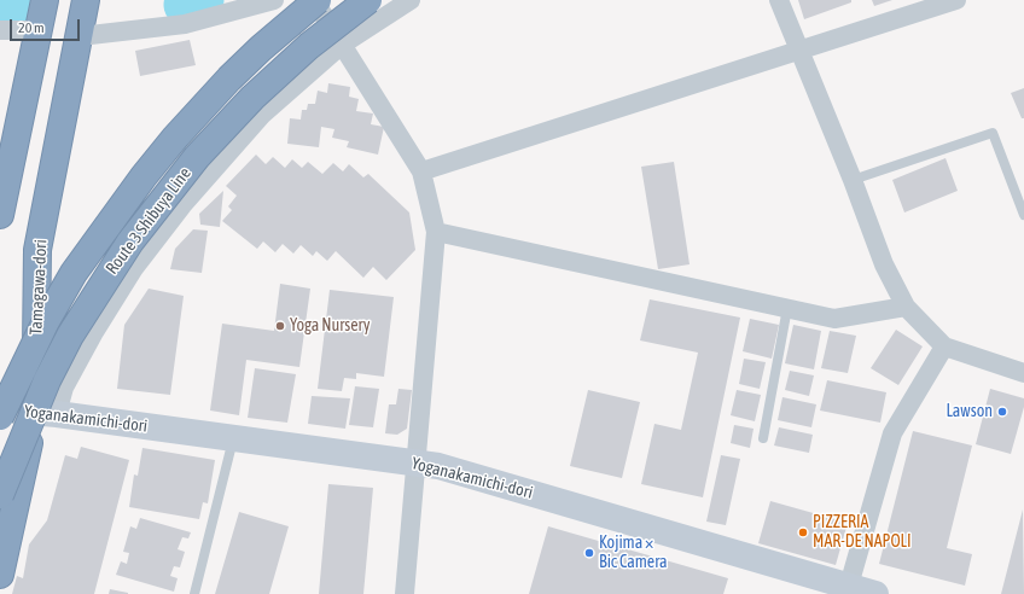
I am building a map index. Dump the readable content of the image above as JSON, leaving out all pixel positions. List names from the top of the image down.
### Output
{
  "streets": {
    "highway": ["Route 3 Shibuya Line", "Tamagawa-dori"],
    "street": ["Yoganakamichi-dori"]
  },
  "crossings": [
    ["Tamagawa-dori", "Yoganakamichi-dori"]
  ],
  "places": [
    "Yoga Nursery",
    "Lawson",
    "PIZZERIA MAR-DE NAPOLI",
    "Kojima × Bic Camera"
  ],
  "scale_bar": "20 m"
}
